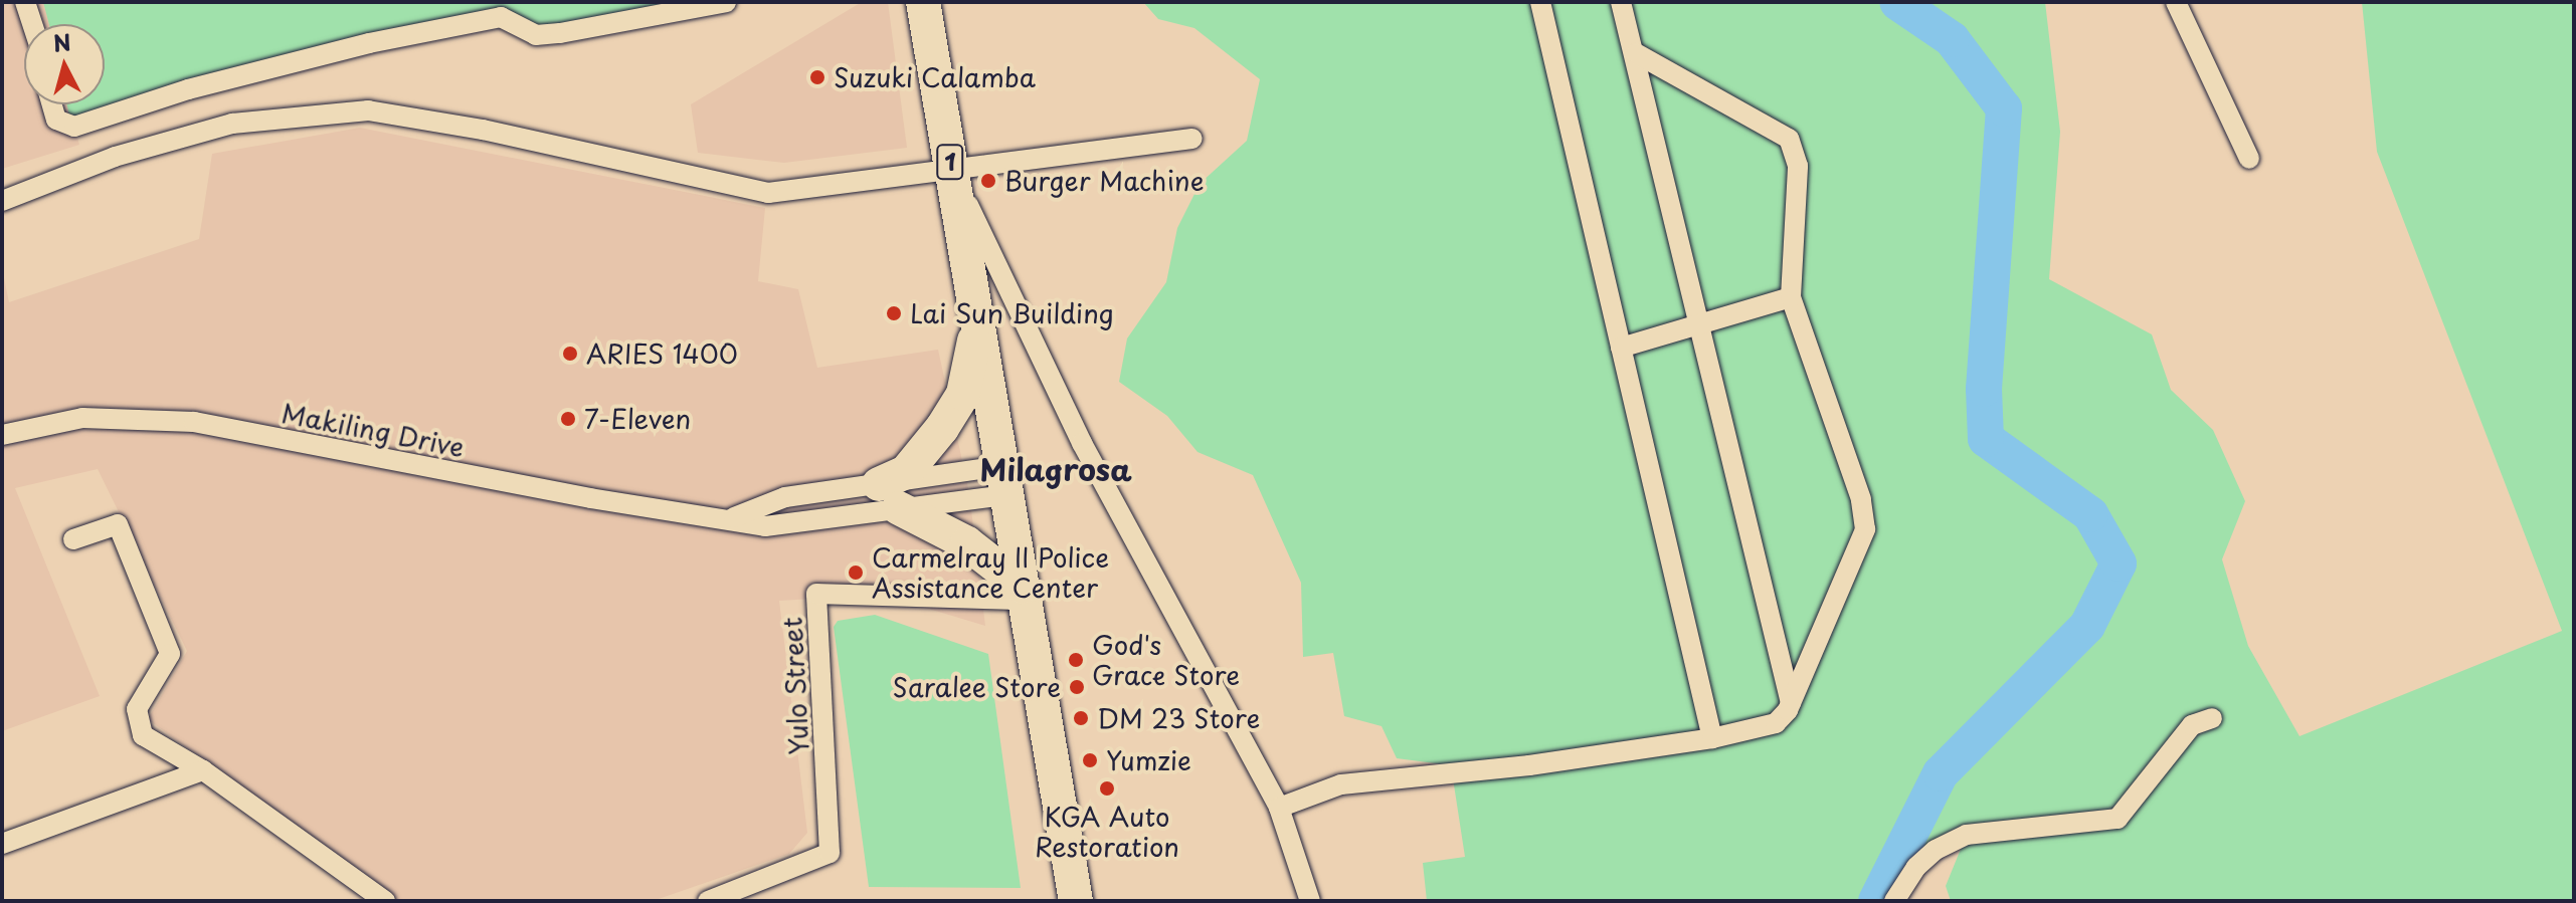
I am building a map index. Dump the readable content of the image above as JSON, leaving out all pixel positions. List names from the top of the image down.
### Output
{
  "streets": {
    "highway": ["1"],
    "street": ["Makiling Drive", "Yulo Street"]
  },
  "crossings": [
    ["1", "Makiling Drive"],
    ["1", "Yulo Street"]
  ],
  "districts": ["Milagrosa"],
  "places": [
    "Suzuki Calamba",
    "Burger Machine",
    "Lai Sun Building",
    "ARIES 1400",
    "7-Eleven",
    "Carmelray II Police Assistance Center",
    "God's Grace Store",
    "Saralee Store",
    "DM 23 Store",
    "Yumzie",
    "KGA Auto Restoration"
  ],
  "north": "top"
}
